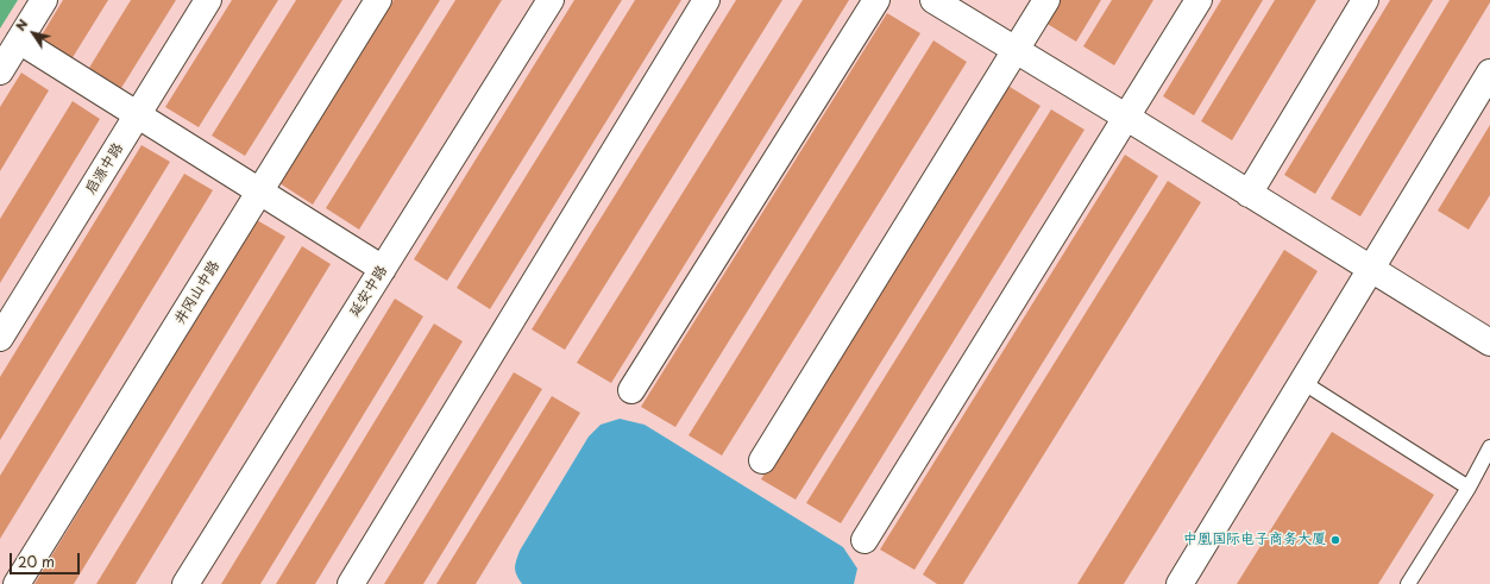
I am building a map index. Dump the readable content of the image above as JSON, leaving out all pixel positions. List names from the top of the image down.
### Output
{
  "streets": {
    "street": ["启源中路", "延安中路", "井冈山中路"]
  },
  "places": ["中凰国际电子商务大厦"],
  "scale_bar": "20 m",
  "north": "top left"
}
